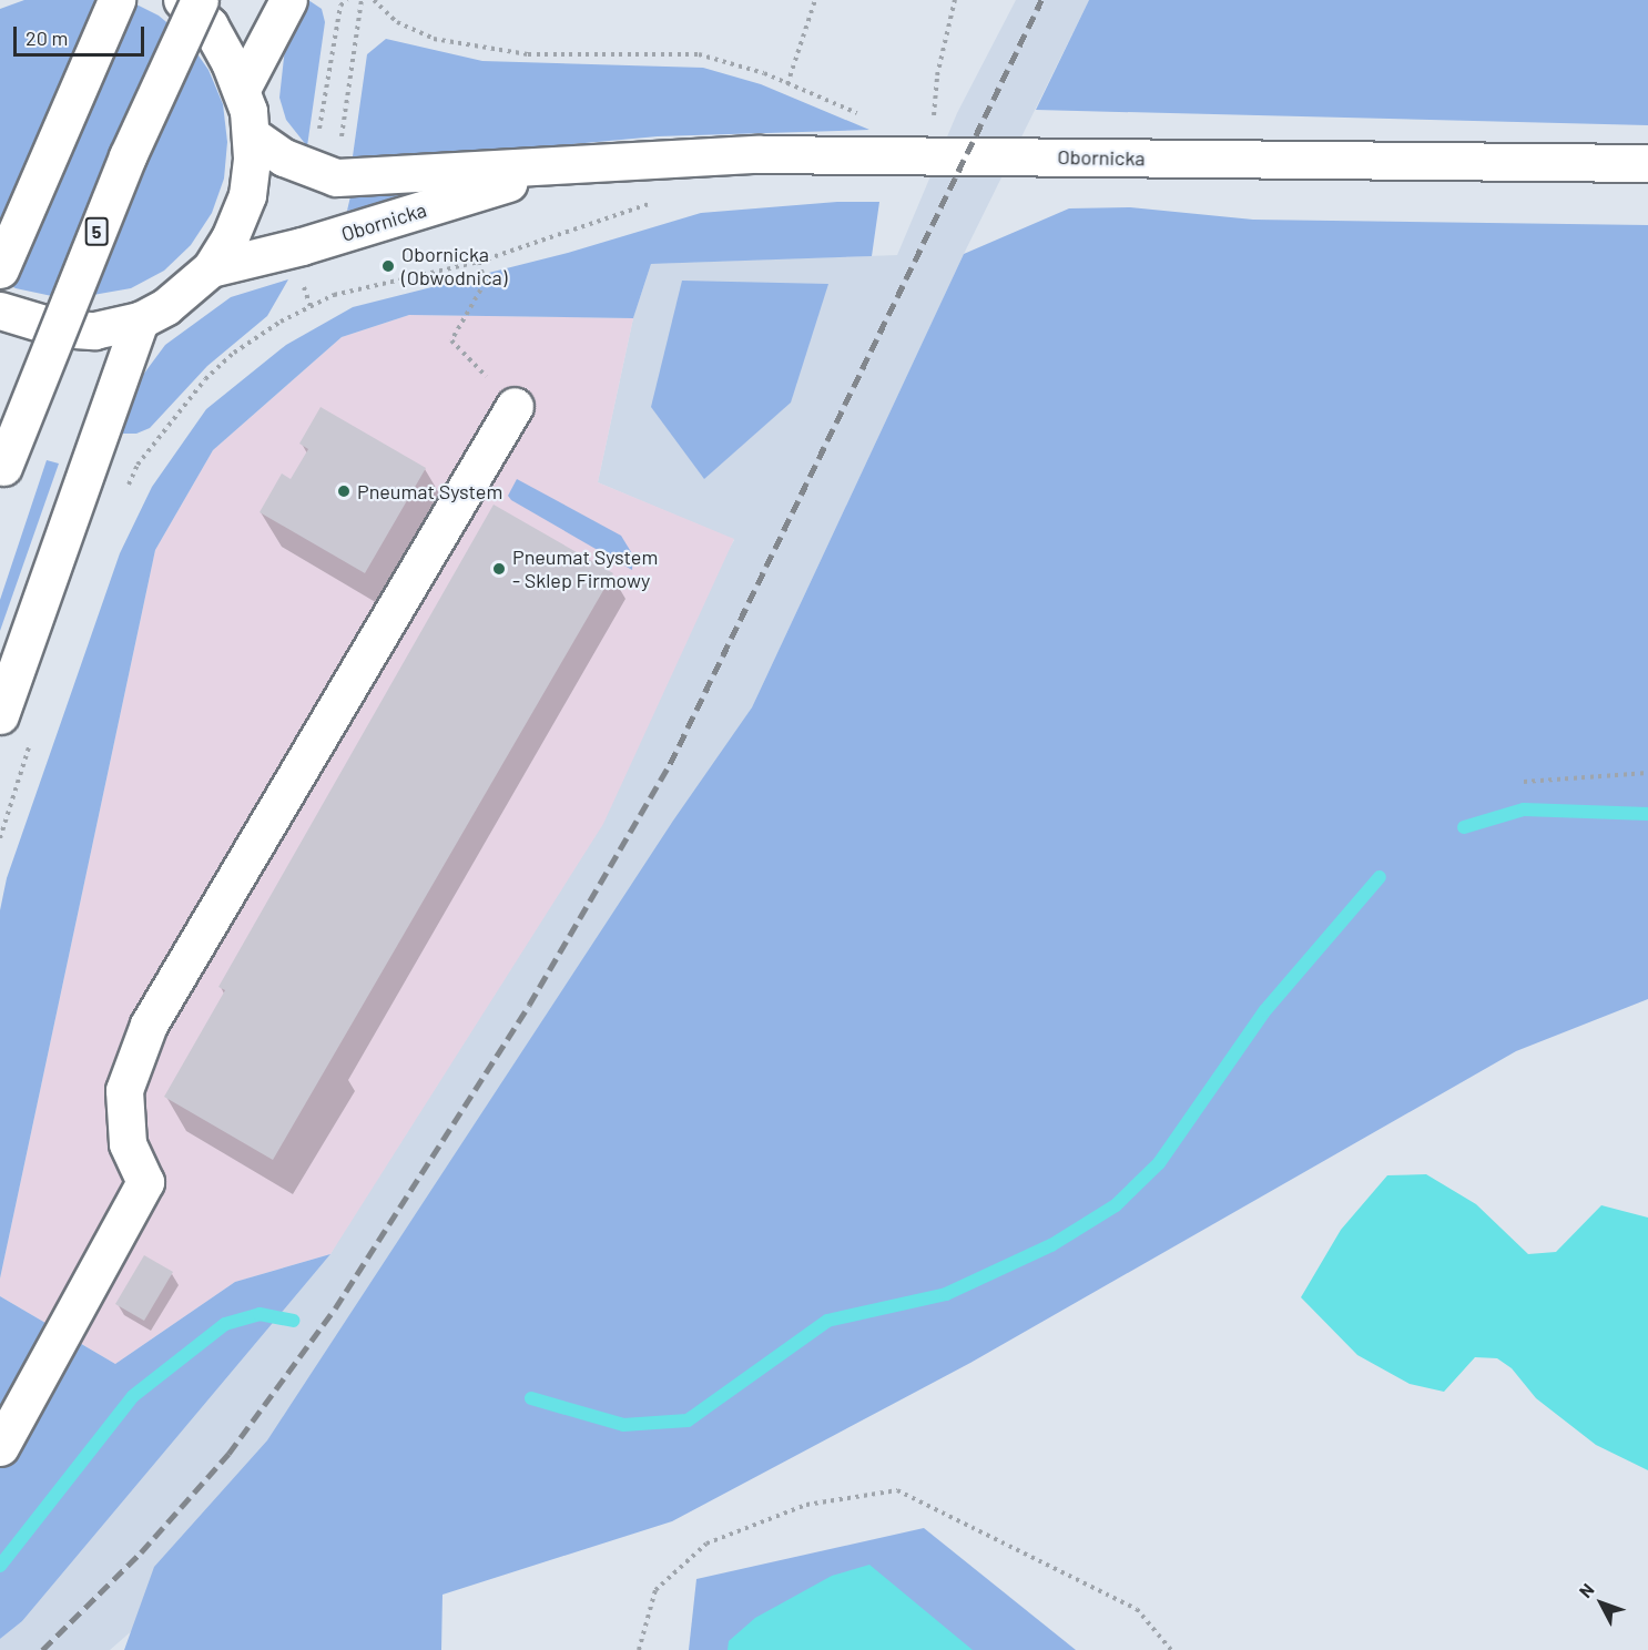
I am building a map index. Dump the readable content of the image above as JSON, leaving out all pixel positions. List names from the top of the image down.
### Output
{
  "streets": {
    "main road": ["Obornicka", "5"]
  },
  "places": ["Obornicka (Obwodnica)", "Pneumat System", "Pneumat System - Sklep Firmowy"],
  "scale_bar": "20 m",
  "north": "top left"
}
